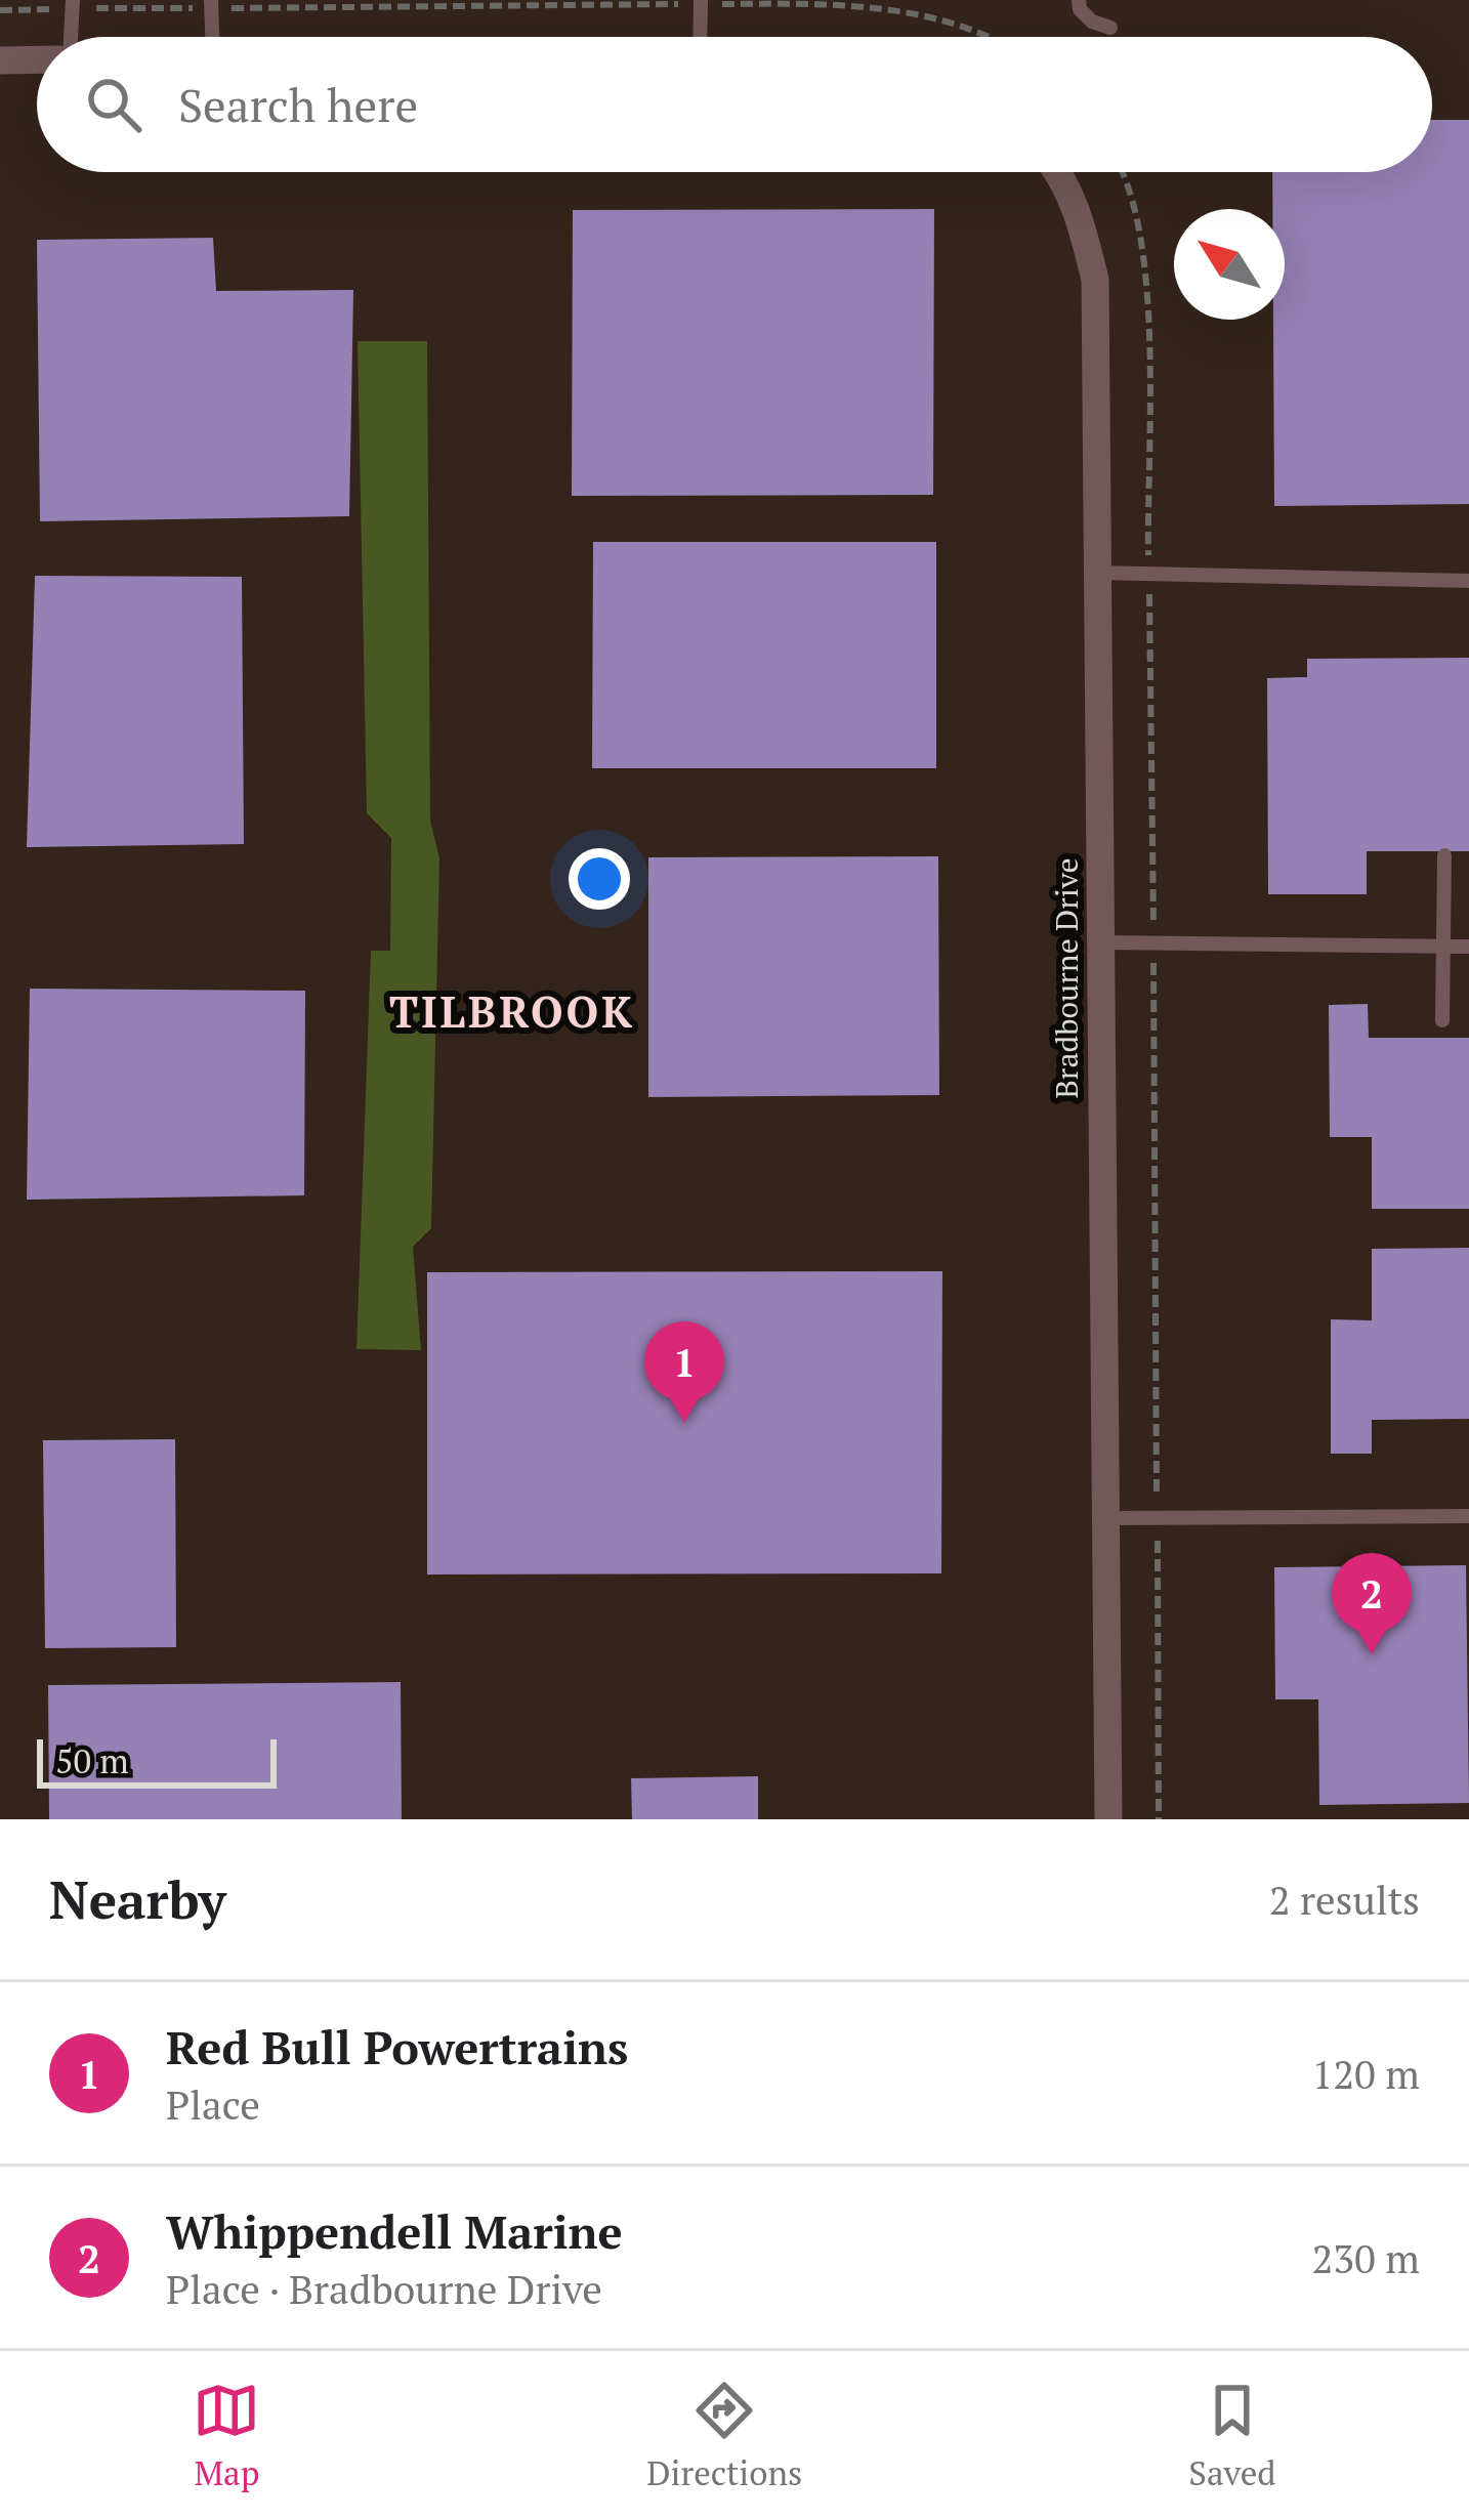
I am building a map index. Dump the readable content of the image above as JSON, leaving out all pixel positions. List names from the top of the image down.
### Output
{
  "streets": {
    "street": ["Bradbourne Drive"]
  },
  "districts": ["TILBROOK"],
  "scale_bar": "50 m",
  "north": "top left",
  "page": {
    "search": "Search here",
    "pins": ["1", "2"],
    "scale": "50 m",
    "heading": ["Nearby", "2 results"],
    "list": [
      {
        "mark": "1",
        "name": "Red Bull Powertrains",
        "note": "Place",
        "value": "120 m"
      },
      {
        "mark": "2",
        "name": "Whippendell Marine",
        "note": "Place · Bradbourne Drive",
        "value": "230 m"
      }
    ],
    "nav": ["Map", "Directions", "Saved"]
  }
}
